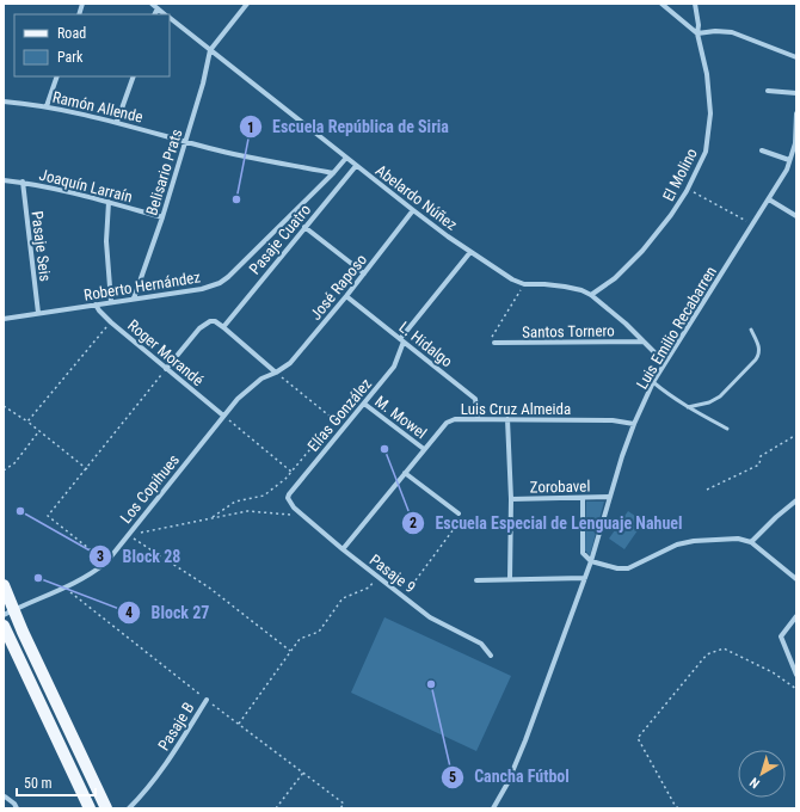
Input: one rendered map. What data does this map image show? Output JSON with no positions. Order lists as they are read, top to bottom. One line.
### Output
{"streets":{"street":["Ramón Allende","Belisario Prats","El Molino","Joaquín Larraín","Abelardo Núñez","Pasaje Cuatro","Pasaje Seis","Roberto Hernández","José Raposo","Luis Emilio Recabarren","Santos Tornero","L. Hidalgo","Roger Morandé","Luis Cruz Almeida","Elías González","M. Mowel","Zorobavel","Los Copihues","Pasaje 9","Pasaje B"]},"crossings":[["Ramón Allende","Belisario Prats"],["Ramón Allende","Roberto Hernández"],["Belisario Prats","Joaquín Larraín"],["Belisario Prats","Abelardo Núñez"],["Belisario Prats","Roberto Hernández"],["El Molino","Abelardo Núñez"],["Joaquín Larraín","Pasaje Seis"],["Abelardo Núñez","Pasaje Cuatro"],["Abelardo Núñez","Roberto Hernández"],["Abelardo Núñez","José Raposo"],["Abelardo Núñez","Luis Emilio Recabarren"],["Abelardo Núñez","Santos Tornero"],["Abelardo Núñez","Elías González"],["Pasaje Seis","Roberto Hernández"],["Roberto Hernández","Roger Morandé"],["José Raposo","L. Hidalgo"],["José Raposo","Los Copihues"],["Luis Emilio Recabarren","Luis Cruz Almeida"],["Luis Emilio Recabarren","Zorobavel"],["L. Hidalgo","Luis Cruz Almeida"],["L. Hidalgo","Elías González"],["Roger Morandé","Los Copihues"],["Luis Cruz Almeida","M. Mowel"],["Luis Cruz Almeida","Pasaje 9"],["Elías González","M. Mowel"],["Elías González","Pasaje 9"]],"places":["Escuela República de Siria","Escuela Especial de Lenguaje Nahuel","Block 28","Block 27","Cancha Fútbol"],"legend":["Road","Park"],"scale_bar":"50 m","north":"bottom left"}
